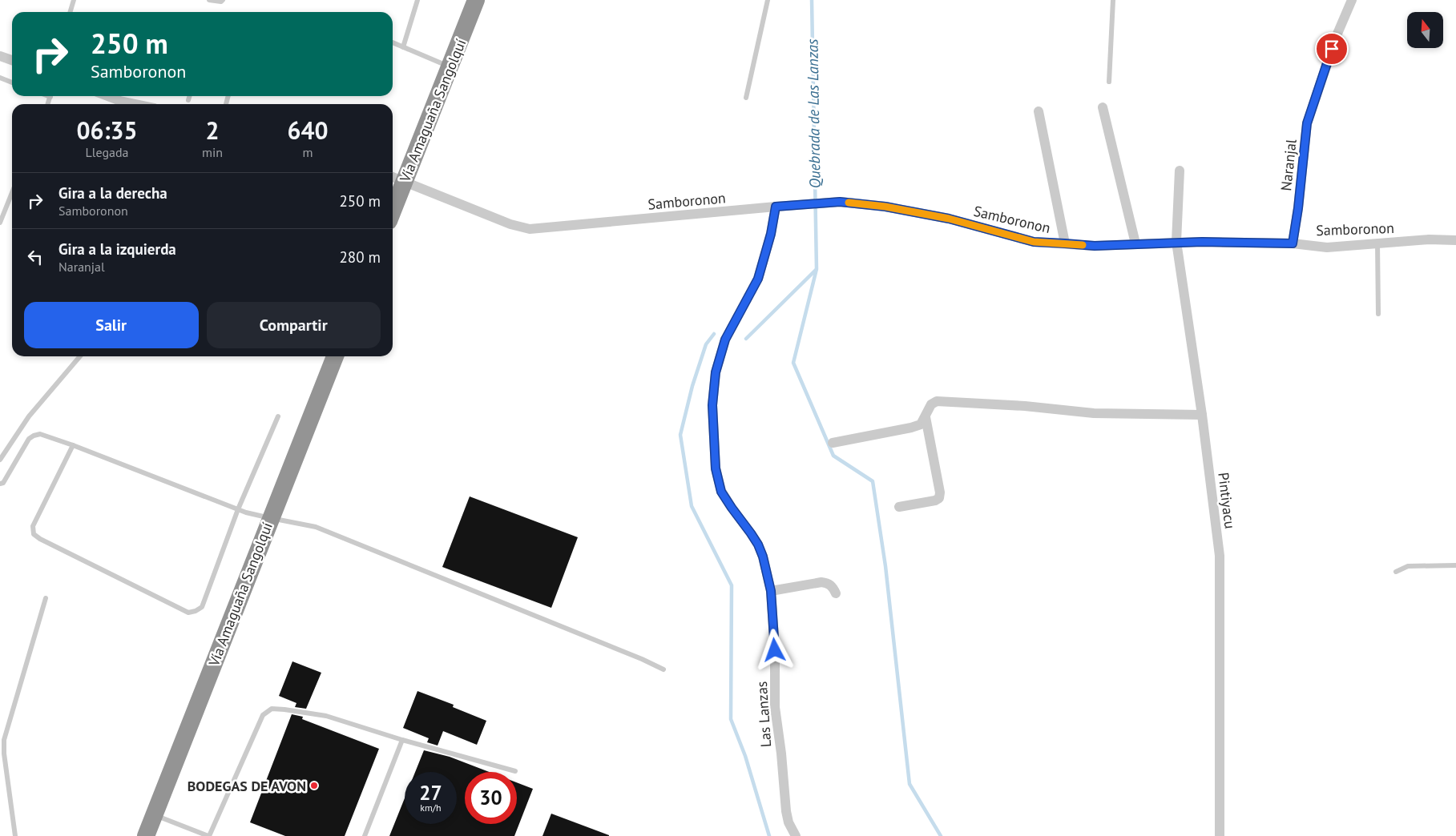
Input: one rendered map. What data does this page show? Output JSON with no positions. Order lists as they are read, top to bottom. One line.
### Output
{"streets":{"highway":["Vía Amaguaña Sangolquí"],"street":["Naranjal","Samboronon","Pintiyacu","Las Lanzas"]},"crossings":[["Vía Amaguaña Sangolquí","Samboronon"],["Naranjal","Samboronon"],["Samboronon","Pintiyacu"],["Samboronon","Las Lanzas"]],"water":["Quebrada de Las Lanzas"],"places":["BODEGAS DE AVON"],"north":"top","page":{"turn":["250 m","Samboronon"],"eta":["06:35","Llegada","2","min","640","m"],"list":[{"name":"Gira a la derecha","note":"Samboronon","value":"250 m"},{"name":"Gira a la izquierda","note":"Naranjal","value":"280 m"}],"buttons":["Salir","Compartir"],"speed":"27 km/h","limit":"30"}}
